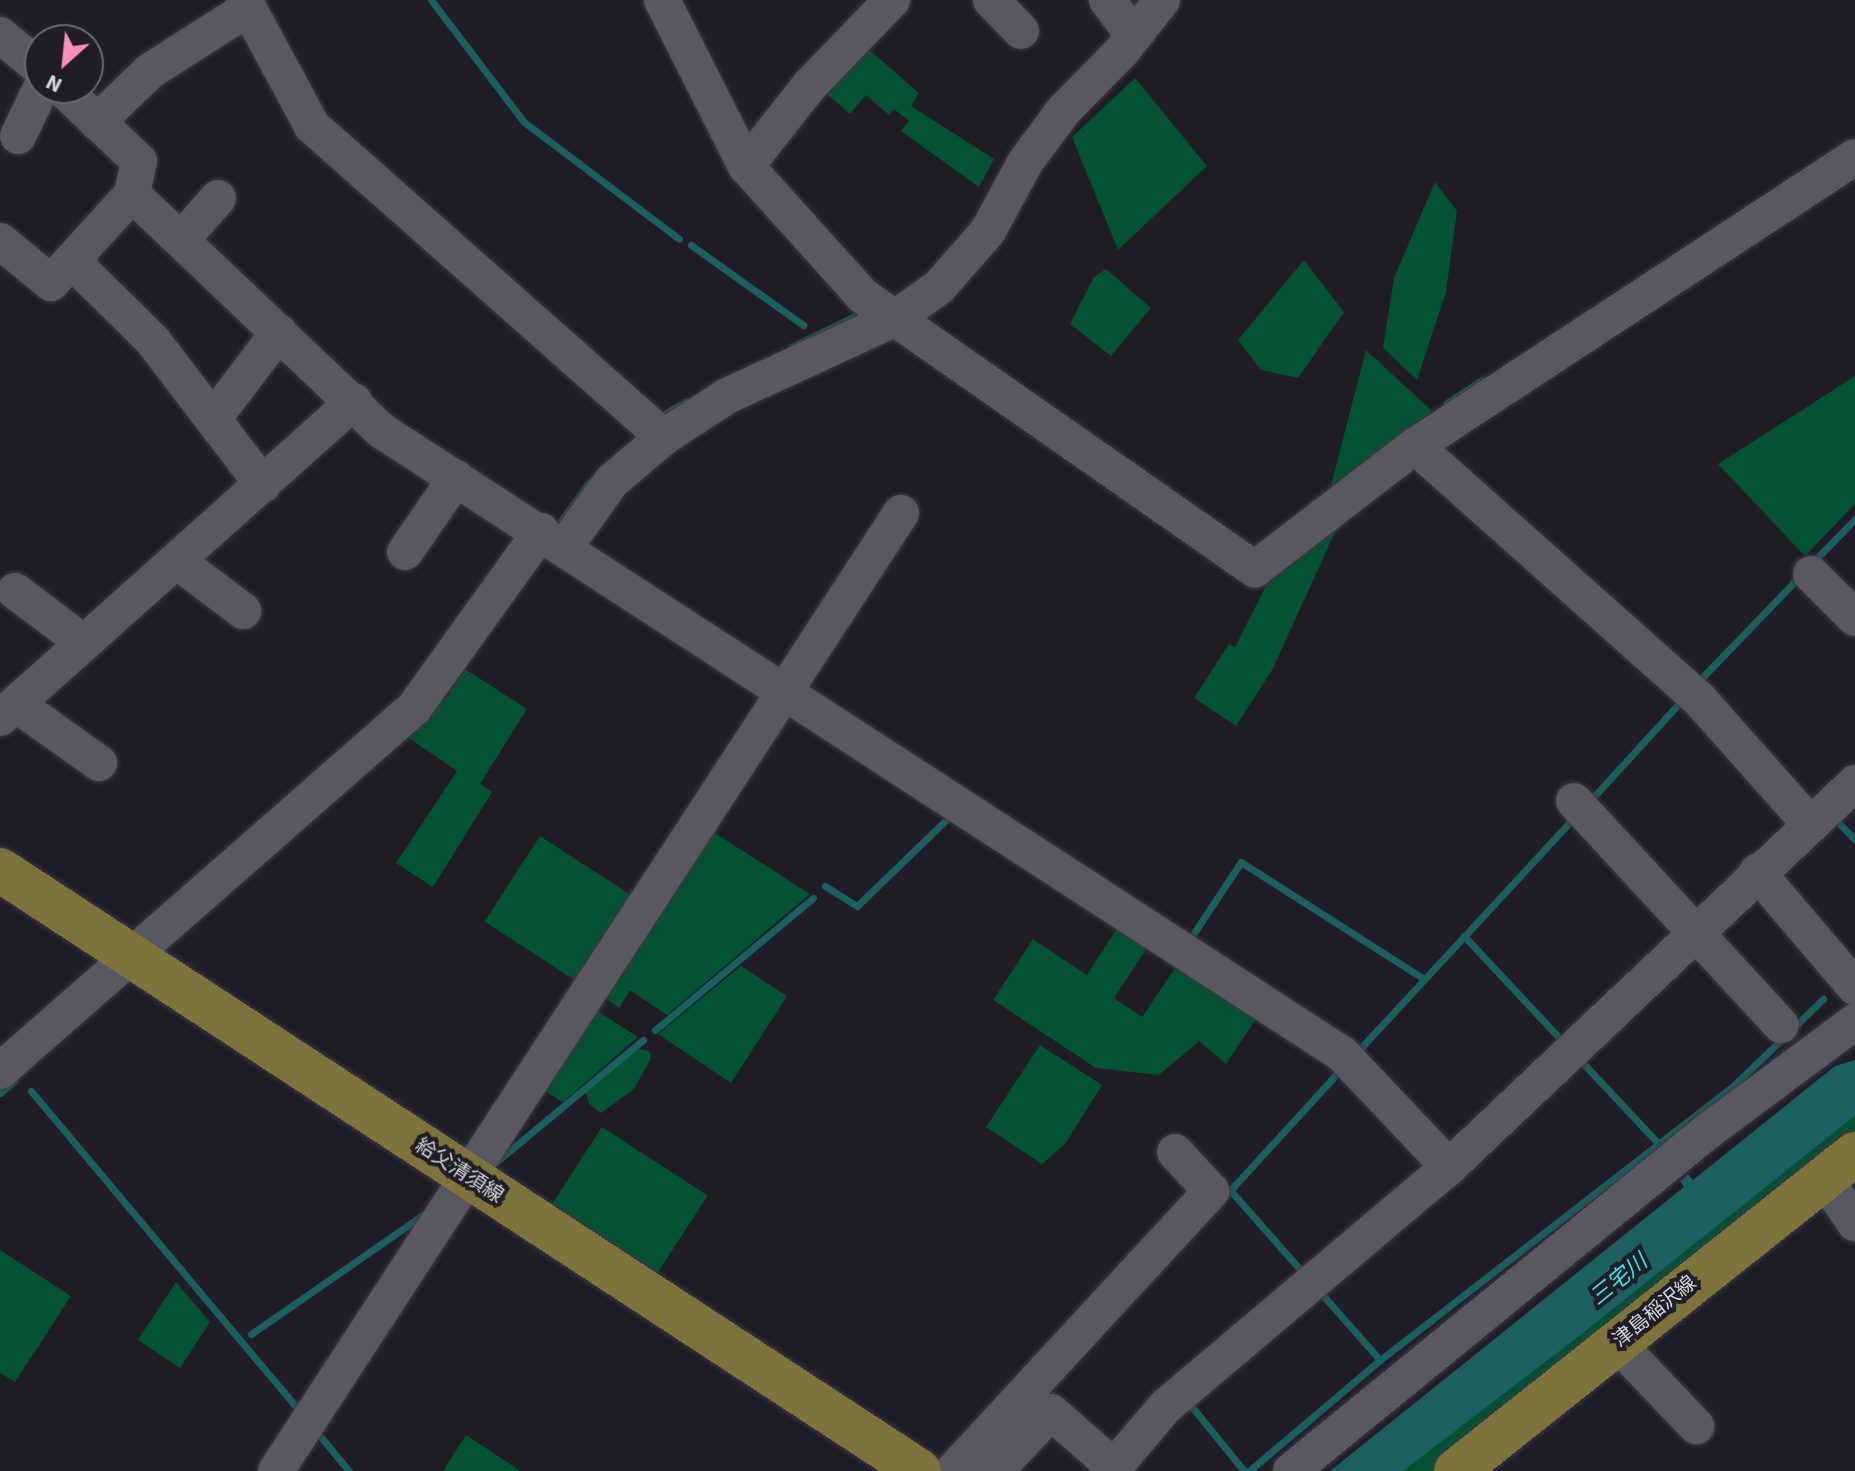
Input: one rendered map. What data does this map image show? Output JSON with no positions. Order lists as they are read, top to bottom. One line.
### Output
{"streets":{"main road":["給父清須線","津島稲沢線"]},"water":["三宅川"],"north":"bottom left"}
